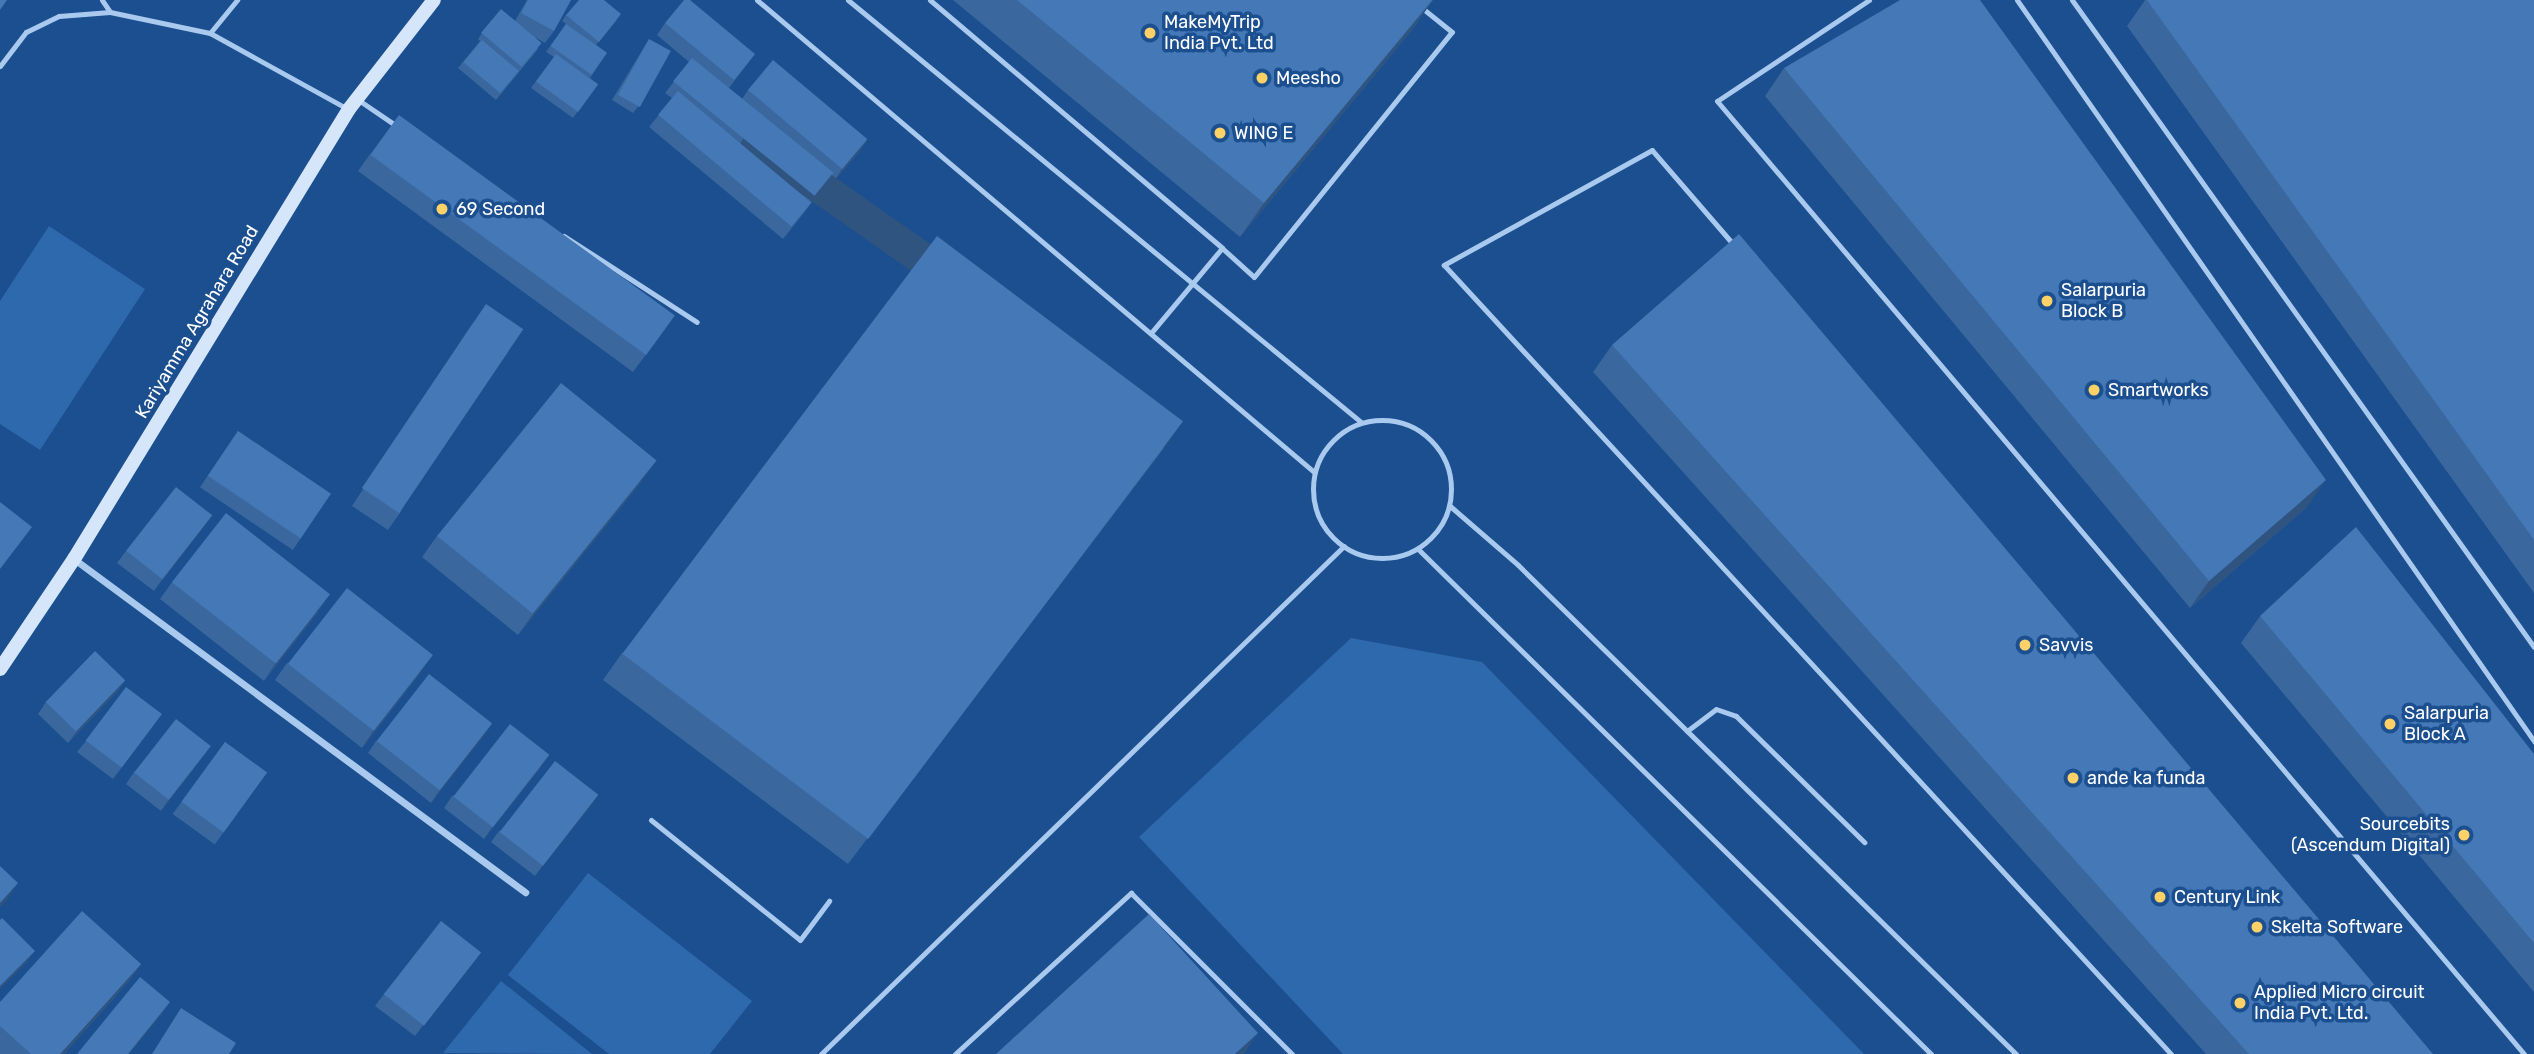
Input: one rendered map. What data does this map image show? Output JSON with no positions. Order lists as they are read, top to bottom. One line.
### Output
{"streets":{"street":["Kariyamma Agrahara Road"]},"places":["MakeMyTrip India Pvt. Ltd","Meesho","WING E","69 Second","Salarpuria Block B","Smartworks","Savvis","Salarpuria Block A","ande ka funda","Sourcebits (Ascendum Digital)","Century Link","Skelta Software","Applied Micro circuit India Pvt. Ltd."]}
